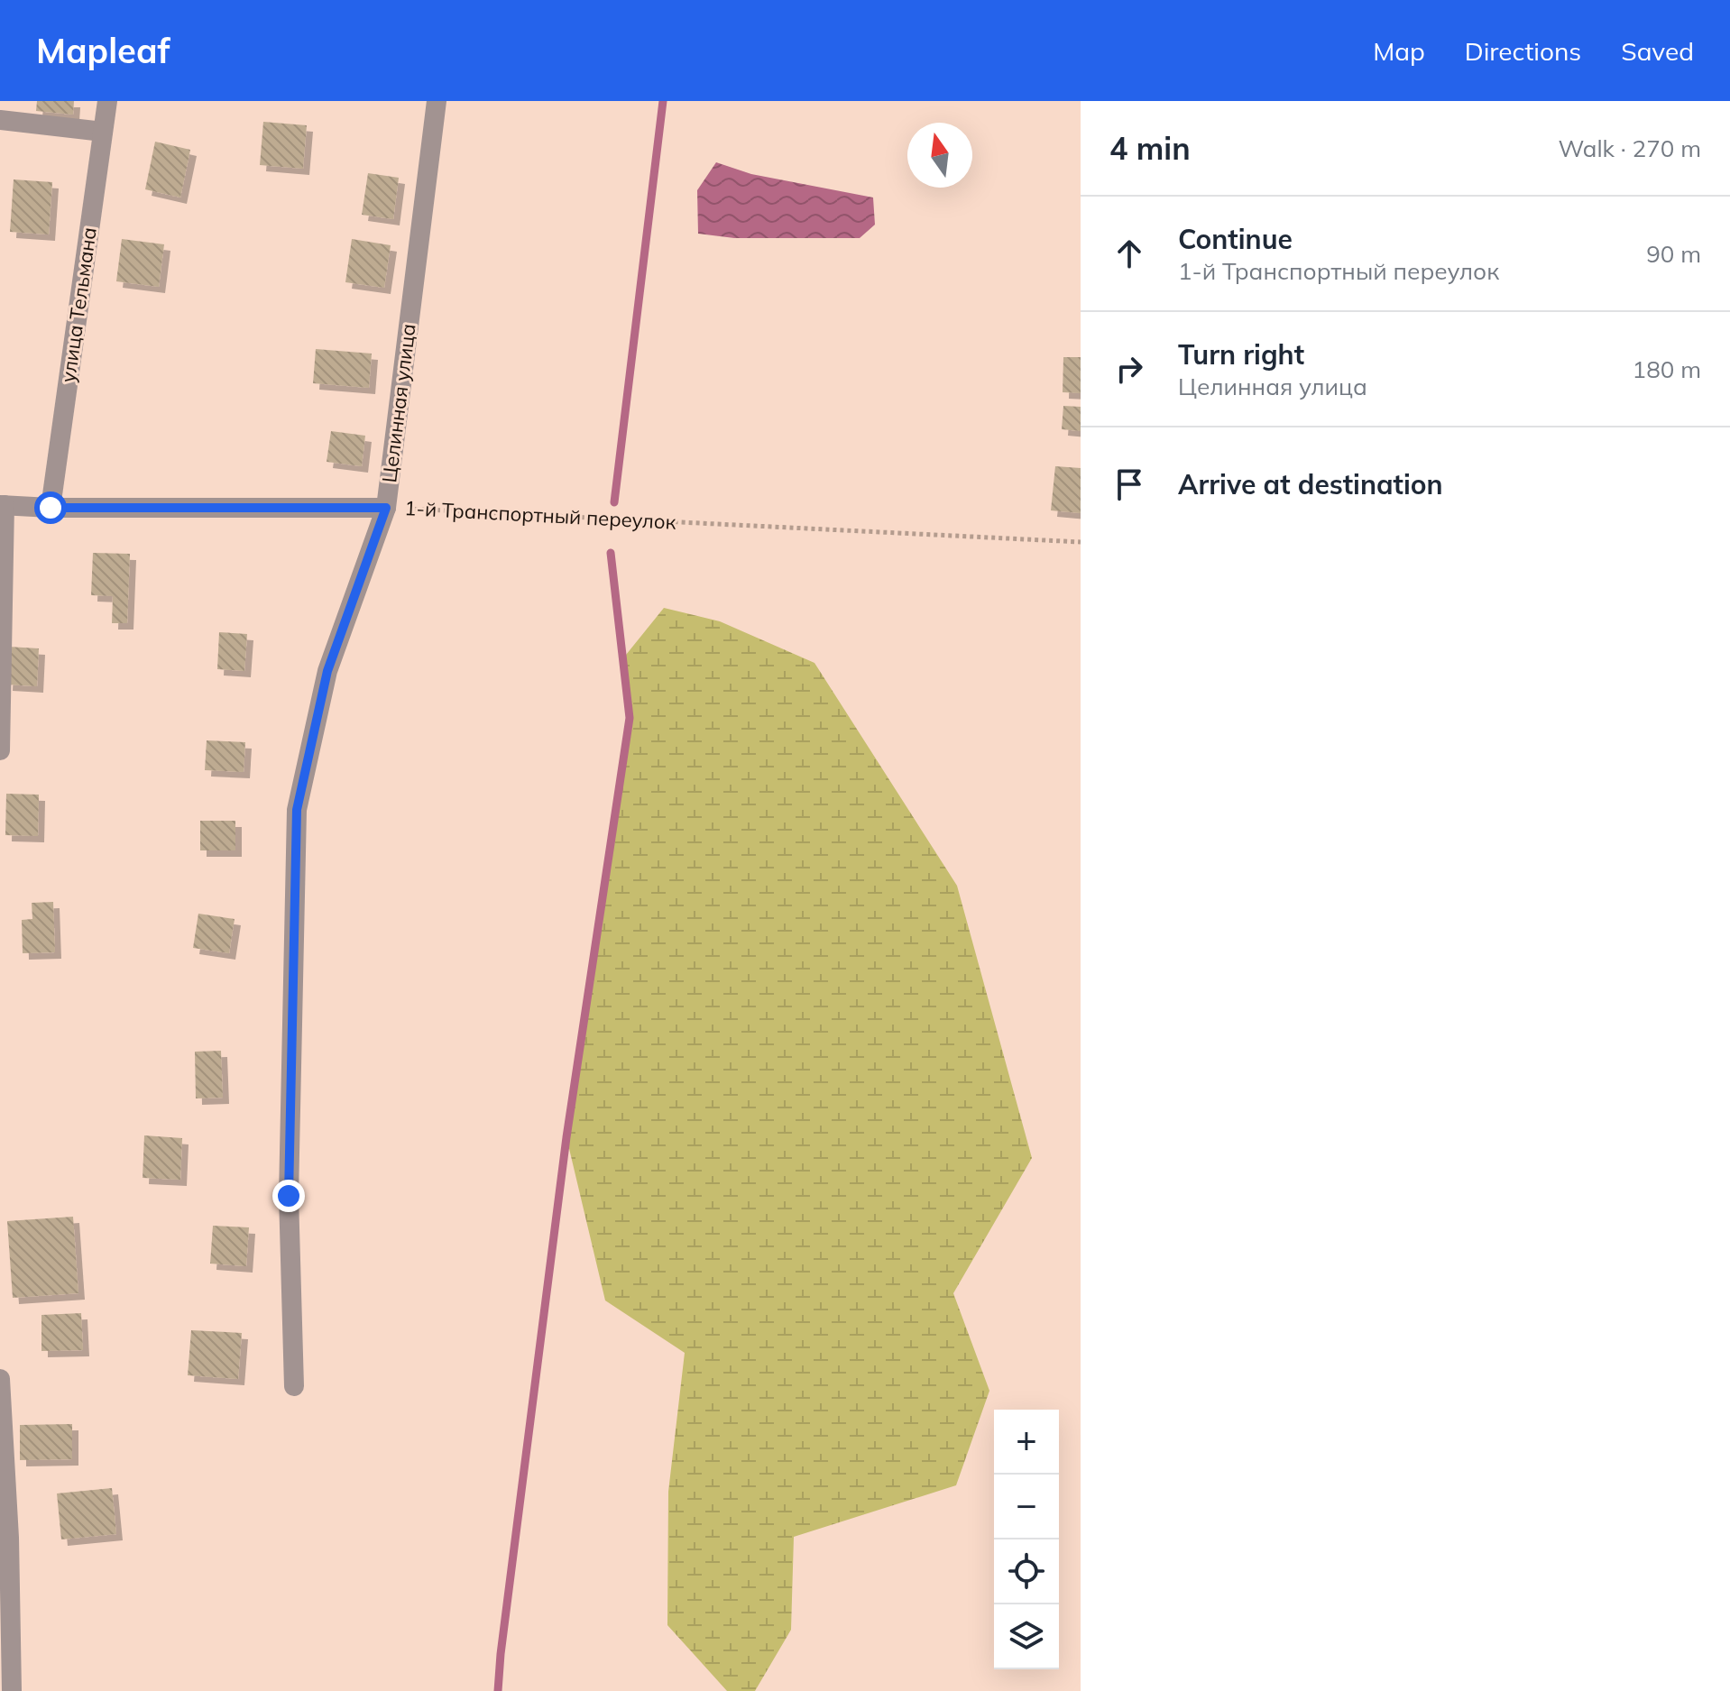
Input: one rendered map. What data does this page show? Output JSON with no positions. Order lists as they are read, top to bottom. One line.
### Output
{"streets":{"street":["улица Тельмана","Целинная улица","1-й Транспортный переулок"]},"crossings":[["улица Тельмана","1-й Транспортный переулок"],["Целинная улица","1-й Транспортный переулок"]],"north":"top","page":{"header":"Mapleaf","nav":["Map","Directions","Saved"],"heading":["4 min","Walk · 270 m"],"list":[["Continue","1-й Транспортный переулок","90 m"],["Turn right","Целинная улица","180 m"],"Arrive at destination"],"map_buttons":["+","−"]}}
